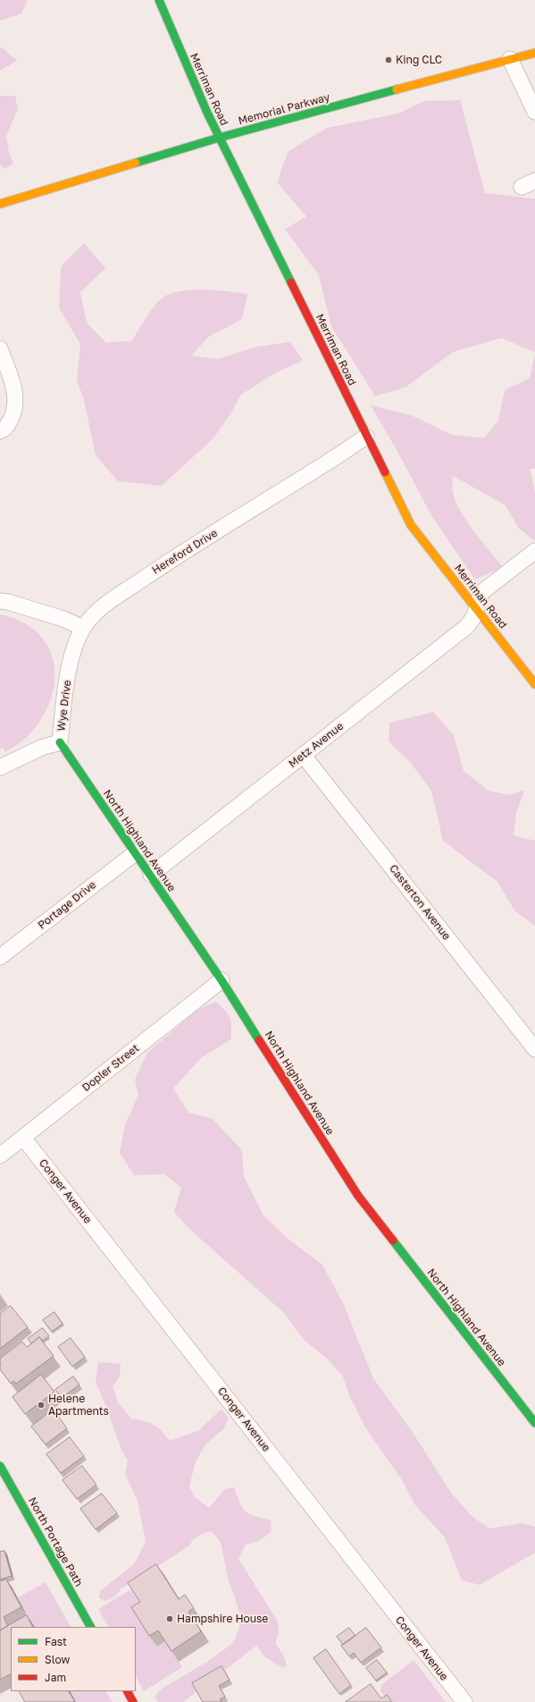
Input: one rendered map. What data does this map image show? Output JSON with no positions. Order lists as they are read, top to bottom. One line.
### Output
{"streets":{"main road":["Merriman Road","Memorial Parkway","North Highland Avenue","North Portage Path"],"street":["Hereford Drive","Wye Drive","Metz Avenue","Casterton Avenue","Portage Drive","Dopler Street","Conger Avenue"]},"crossings":[["Merriman Road","Memorial Parkway"],["Merriman Road","Hereford Drive"],["Merriman Road","Metz Avenue"],["Hereford Drive","Wye Drive"],["Wye Drive","North Highland Avenue"],["Metz Avenue","North Highland Avenue"],["Metz Avenue","Casterton Avenue"],["North Highland Avenue","Portage Drive"],["North Highland Avenue","Dopler Street"],["Dopler Street","Conger Avenue"]],"places":["King CLC","Helene Apartments","Hampshire House"],"legend":["Fast","Slow","Jam"]}
